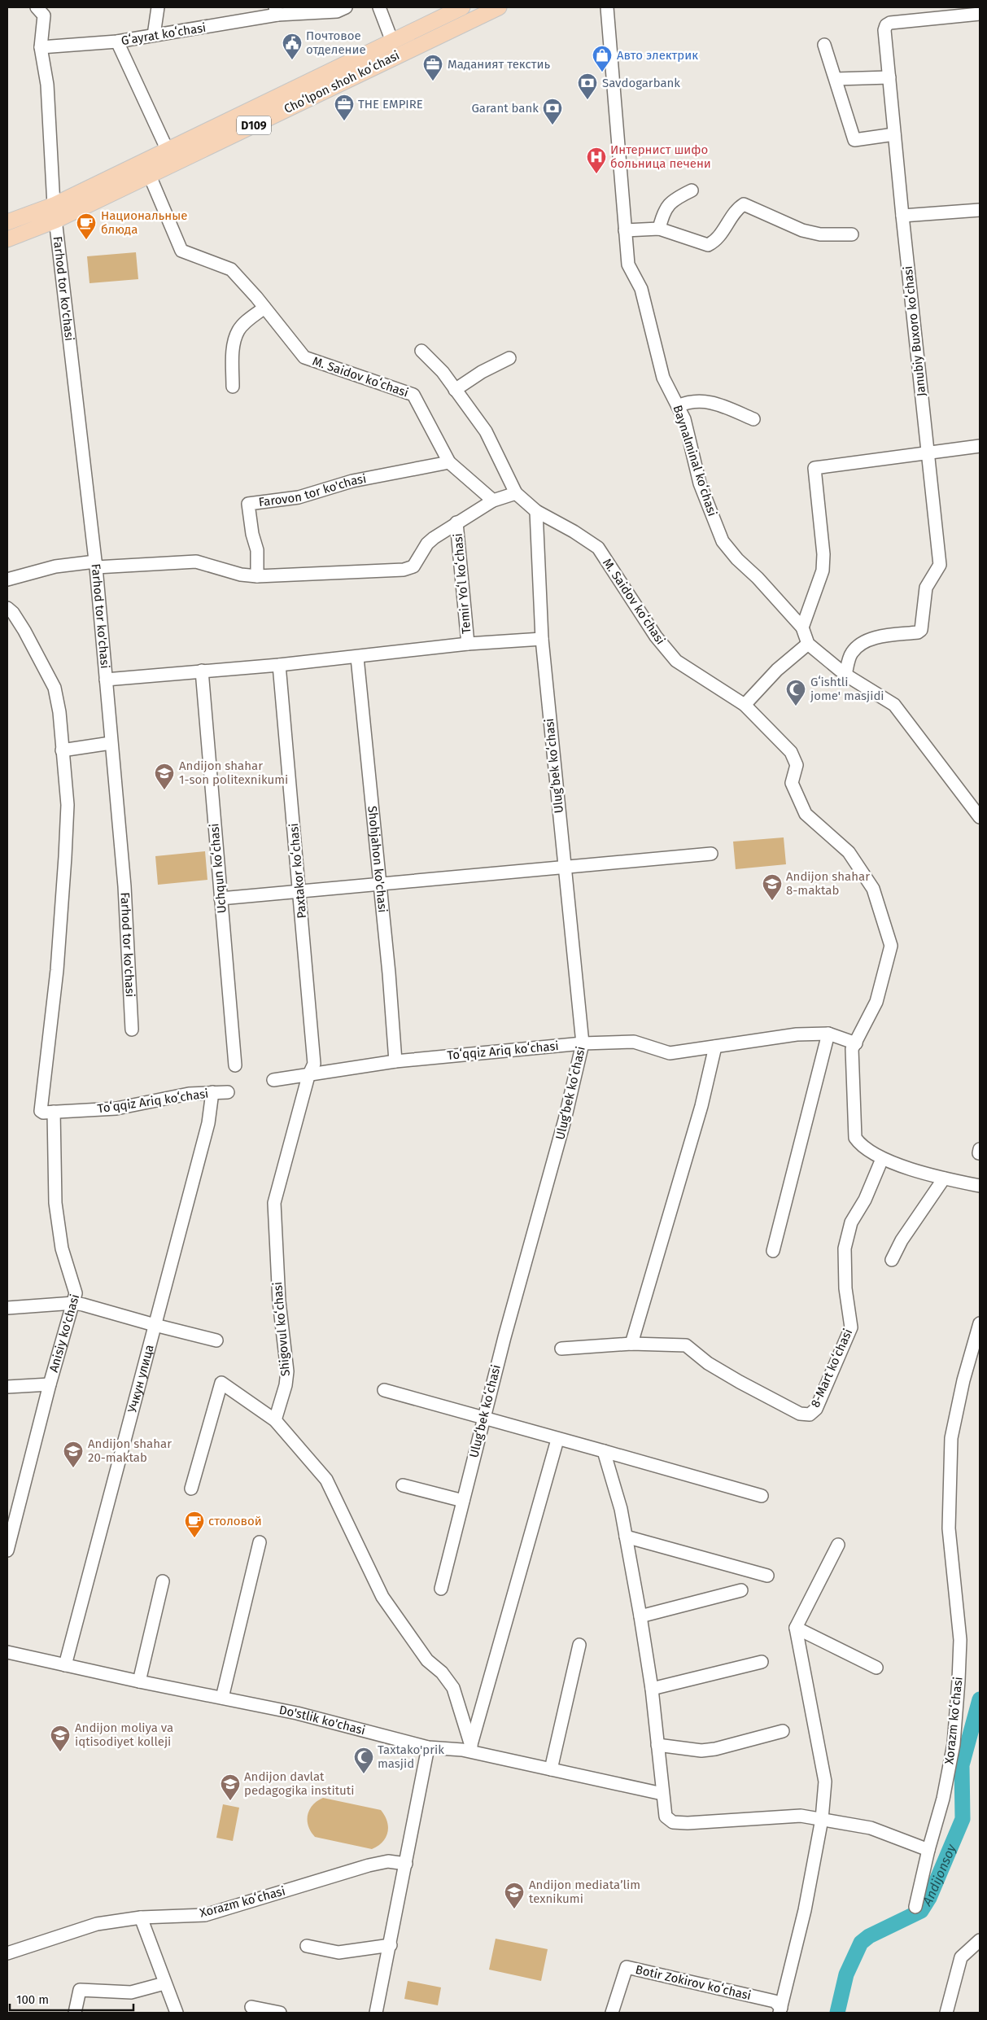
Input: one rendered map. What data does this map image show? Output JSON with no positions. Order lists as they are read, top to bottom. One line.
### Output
{"streets":{"main road":["Choʻlpon shoh koʻchasi","D109"],"street":["Gʻayrat koʻchasi","Farhod tor ko'chasi","Janubiy Buxoro koʻchasi","M. Saidov koʻchasi","Baynalminal koʻchasi","Farovon tor ko'chasi","Temir Yoʻl koʻchasi","Ulugʻbek koʻchasi","Shohjahon ko'chasi","Uchqun koʻchasi","Paxtakor koʻchasi","Toʻqqiz Ariq koʻchasi","Shigovul koʻchasi","Anisiy ko'chasi","8-Mart koʻchasi","Учкун улица","Do'stlik ko'chasi","Xorazm koʻchasi","Botir Zokirov koʻchasi"]},"crossings":[["Choʻlpon shoh koʻchasi","Farhod tor ko'chasi"],["Choʻlpon shoh koʻchasi","M. Saidov koʻchasi"],["M. Saidov koʻchasi","Farovon tor ko'chasi"],["M. Saidov koʻchasi","Ulugʻbek koʻchasi"],["M. Saidov koʻchasi","Toʻqqiz Ariq koʻchasi"],["M. Saidov koʻchasi","8-Mart koʻchasi"],["Ulugʻbek koʻchasi","Toʻqqiz Ariq koʻchasi"],["Shohjahon ko'chasi","Toʻqqiz Ariq koʻchasi"],["Paxtakor koʻchasi","Toʻqqiz Ariq koʻchasi"],["Paxtakor koʻchasi","Shigovul koʻchasi"],["Toʻqqiz Ariq koʻchasi","Shigovul koʻchasi"],["Toʻqqiz Ariq koʻchasi","Anisiy ko'chasi"],["Toʻqqiz Ariq koʻchasi","Учкун улица"],["Учкун улица","Do'stlik ko'chasi"]],"water":["Andijonsoy"],"places":{"public building":["Почтовое отделение"],"shop":["Авто электрик"],"office":["Маданият текстиь","THE EMPIRE"],"bank":["Savdogarbank","Garant bank"],"hospital":["Интернист шифо больница печени"],"cafe":["Национальные блюда","столовой"],"mosque":["Gʻishtli jome' masjidi","Taxtako'prik masjid"],"school or university":["Andijon shahar 1-son politexnikumi","Andijon shahar 8-maktab","Andijon shahar 20-maktab","Andijon moliya va iqtisodiyet kolleji","Andijon davlat pedagogika instituti","Andijon mediataʼlim texnikumi"]},"scale_bar":"100 m"}
